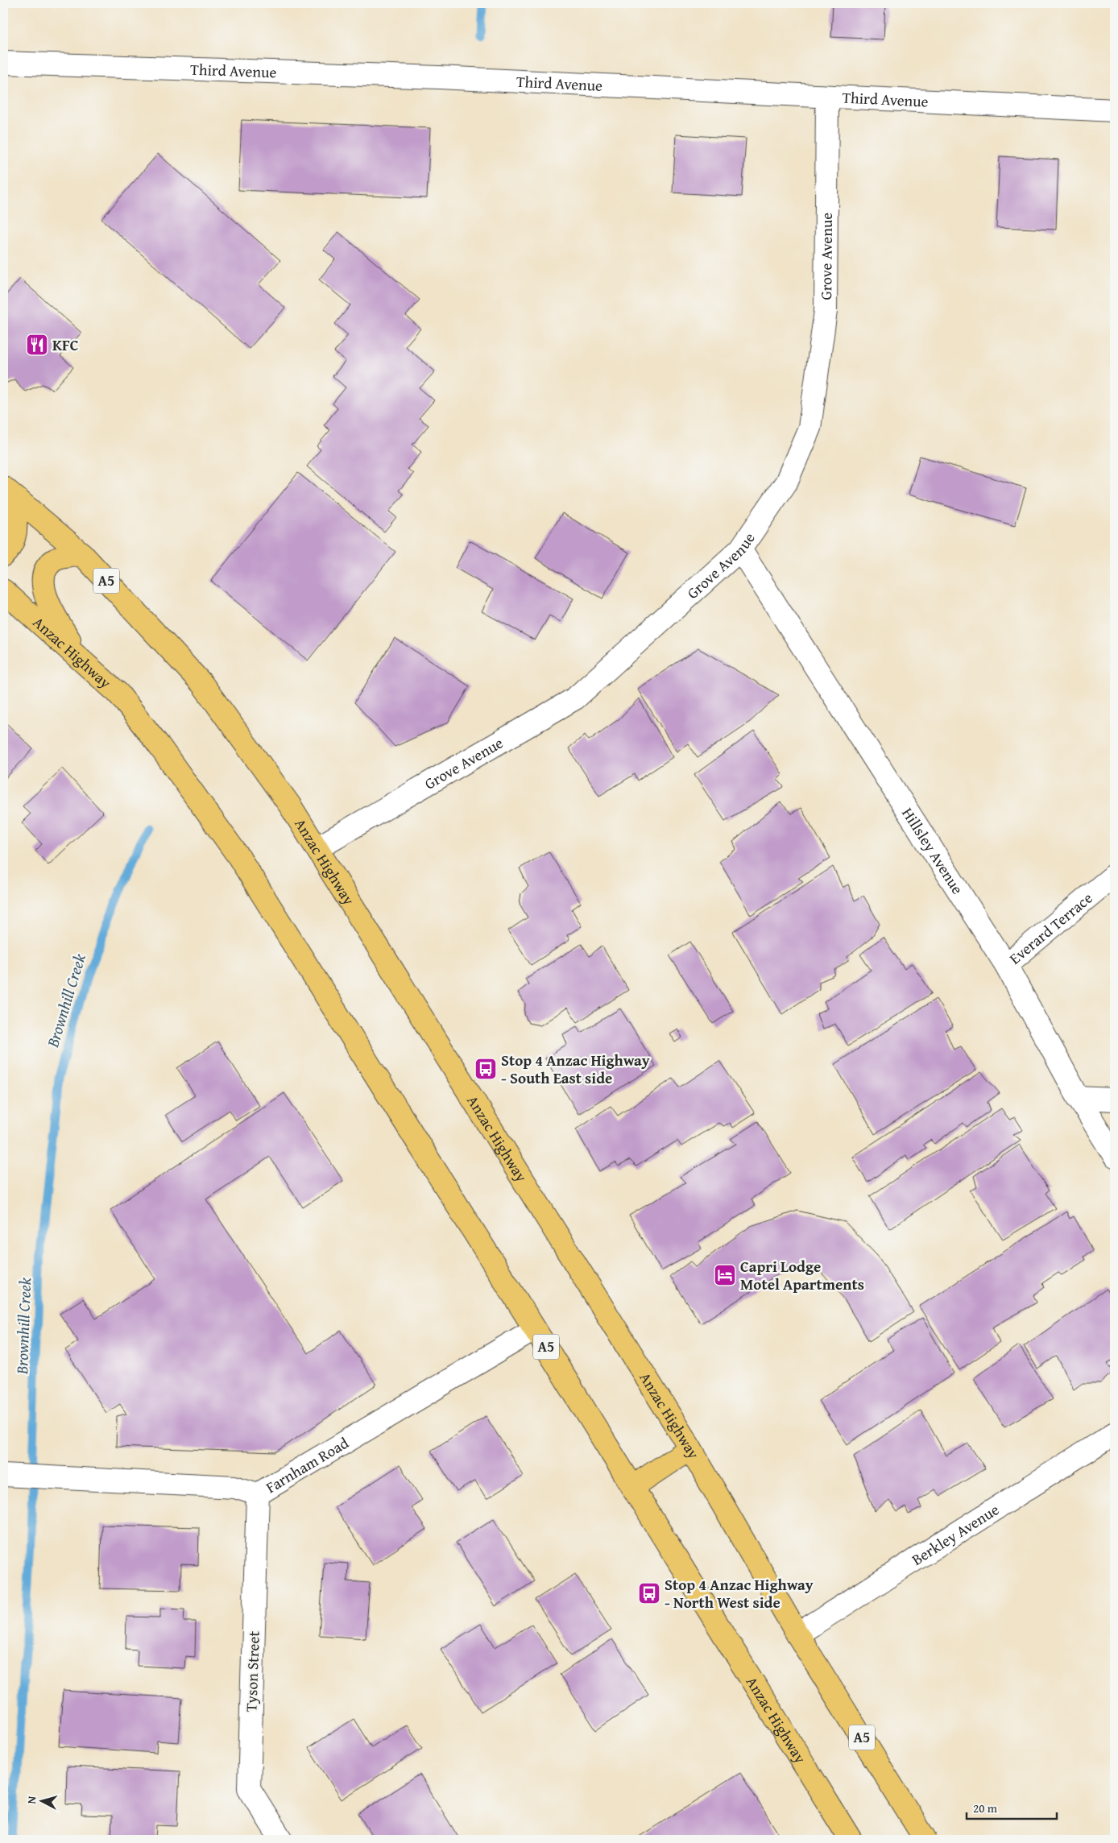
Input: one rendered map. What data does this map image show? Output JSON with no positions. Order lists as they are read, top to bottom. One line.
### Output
{"streets":{"highway":["A5","Anzac Highway"],"street":["Third Avenue","Grove Avenue","Hillsley Avenue","Everard Terrace","Farnham Road","Berkley Avenue","Tyson Street"]},"crossings":[["Third Avenue","Grove Avenue"],["Grove Avenue","Anzac Highway"],["Grove Avenue","Hillsley Avenue"],["Anzac Highway","Farnham Road"],["Anzac Highway","Berkley Avenue"],["Hillsley Avenue","Everard Terrace"],["Farnham Road","Tyson Street"]],"water":["Brownhill Creek"],"places":{"restaurant":["KFC"],"bus stop":["Stop 4 Anzac Highway - South East side","Stop 4 Anzac Highway - North West side"],"hotel":["Capri Lodge Motel Apartments"]},"scale_bar":"20 m","north":"left"}
